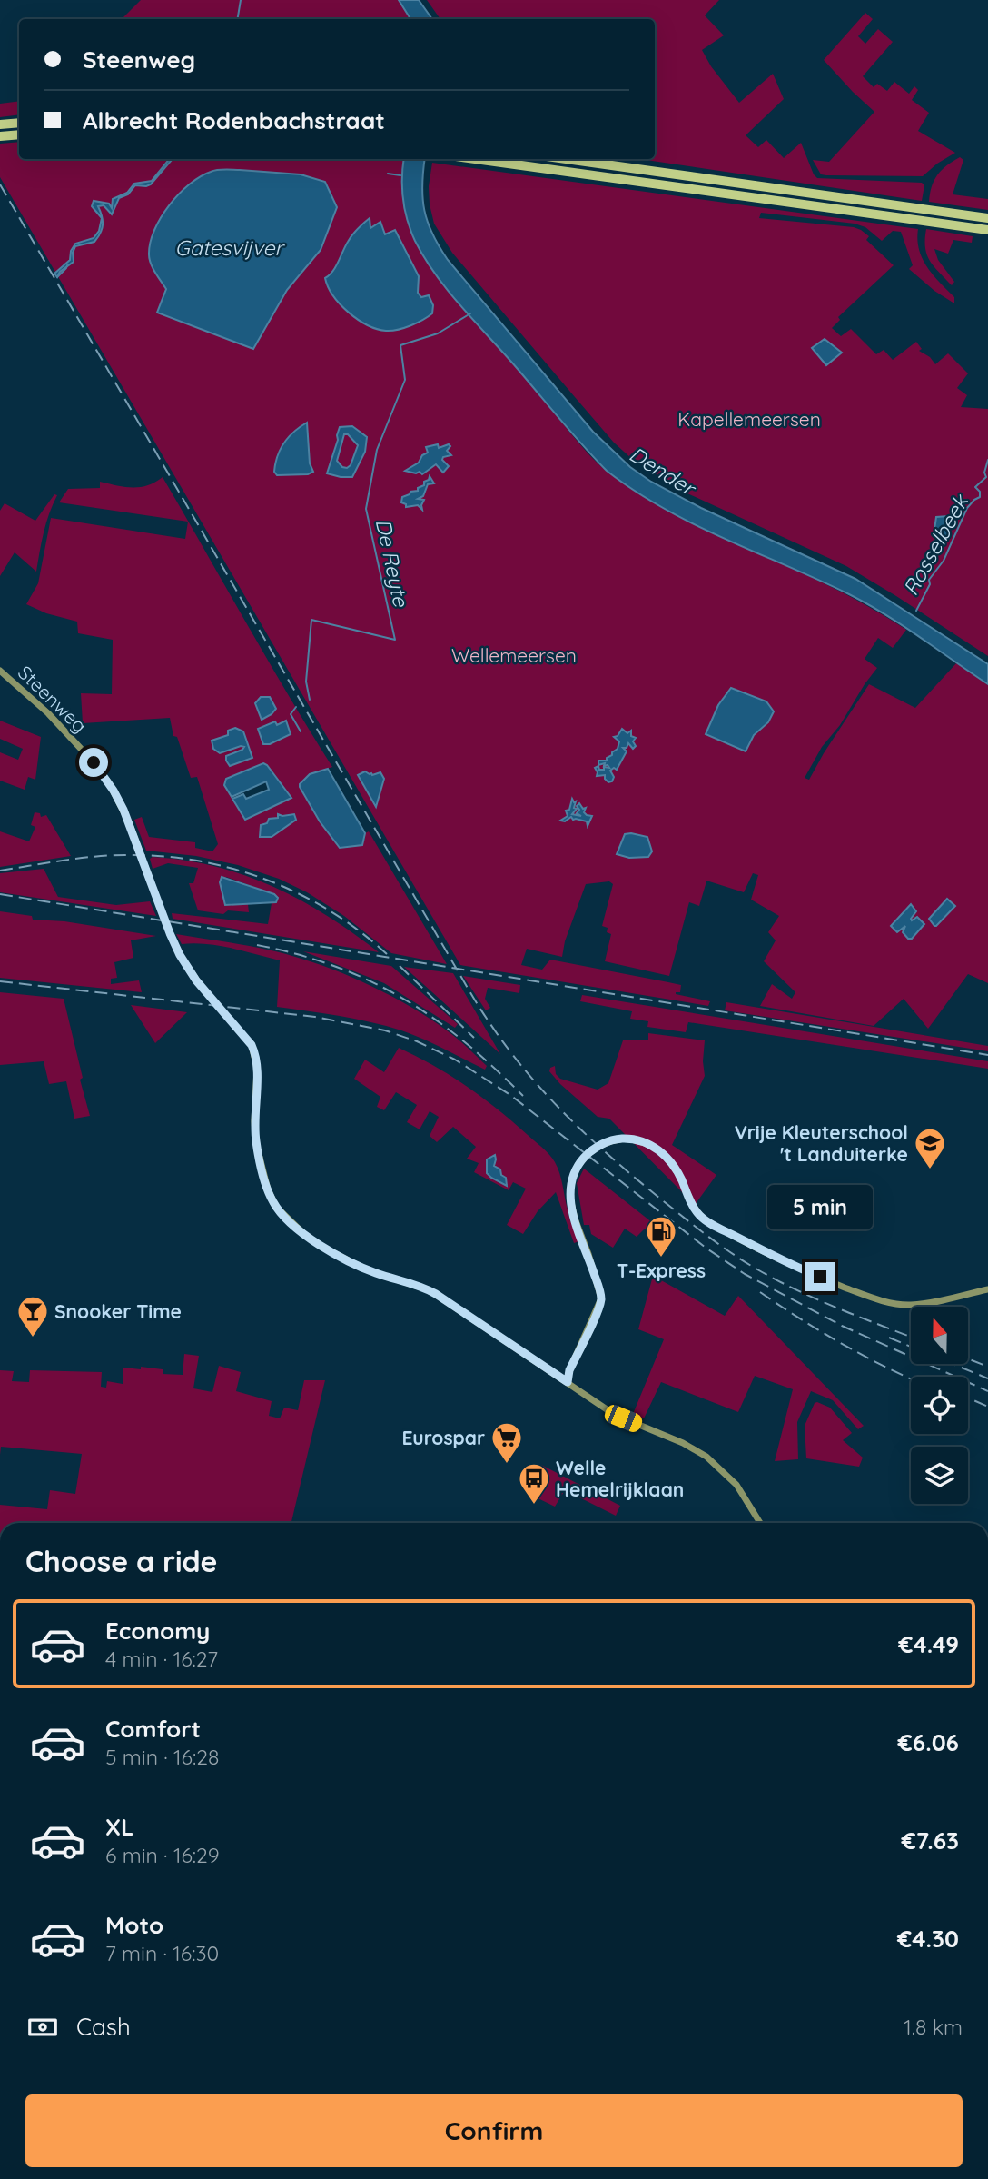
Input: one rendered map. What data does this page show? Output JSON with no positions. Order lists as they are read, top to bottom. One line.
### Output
{"streets":{"main road":["Steenweg"]},"water":["Gatesvijver","Dender","Rosselbeek","De Reyte"],"parks":["Kapellemeersen","Wellemeersen"],"places":{"school or university":["Vrije Kleuterschool 't Landuiterke"],"fuel station":["T-Express"],"bar":["Snooker Time"],"supermarket":["Eurospar"],"bus stop":["Welle Hemelrijklaan"]},"north":"top","page":{"banner":["Steenweg","Albrecht Rodenbachstraat"],"bubble":"5 min","heading":"Choose a ride","list":[{"name":"Economy","note":"4 min · 16:27","value":"€4.49"},{"name":"Comfort","note":"5 min · 16:28","value":"€6.06"},{"name":"XL","note":"6 min · 16:29","value":"€7.63"},{"name":"Moto","note":"7 min · 16:30","value":"€4.30"}],"pay":["Cash","1.8 km"],"buttons":"Confirm"}}
